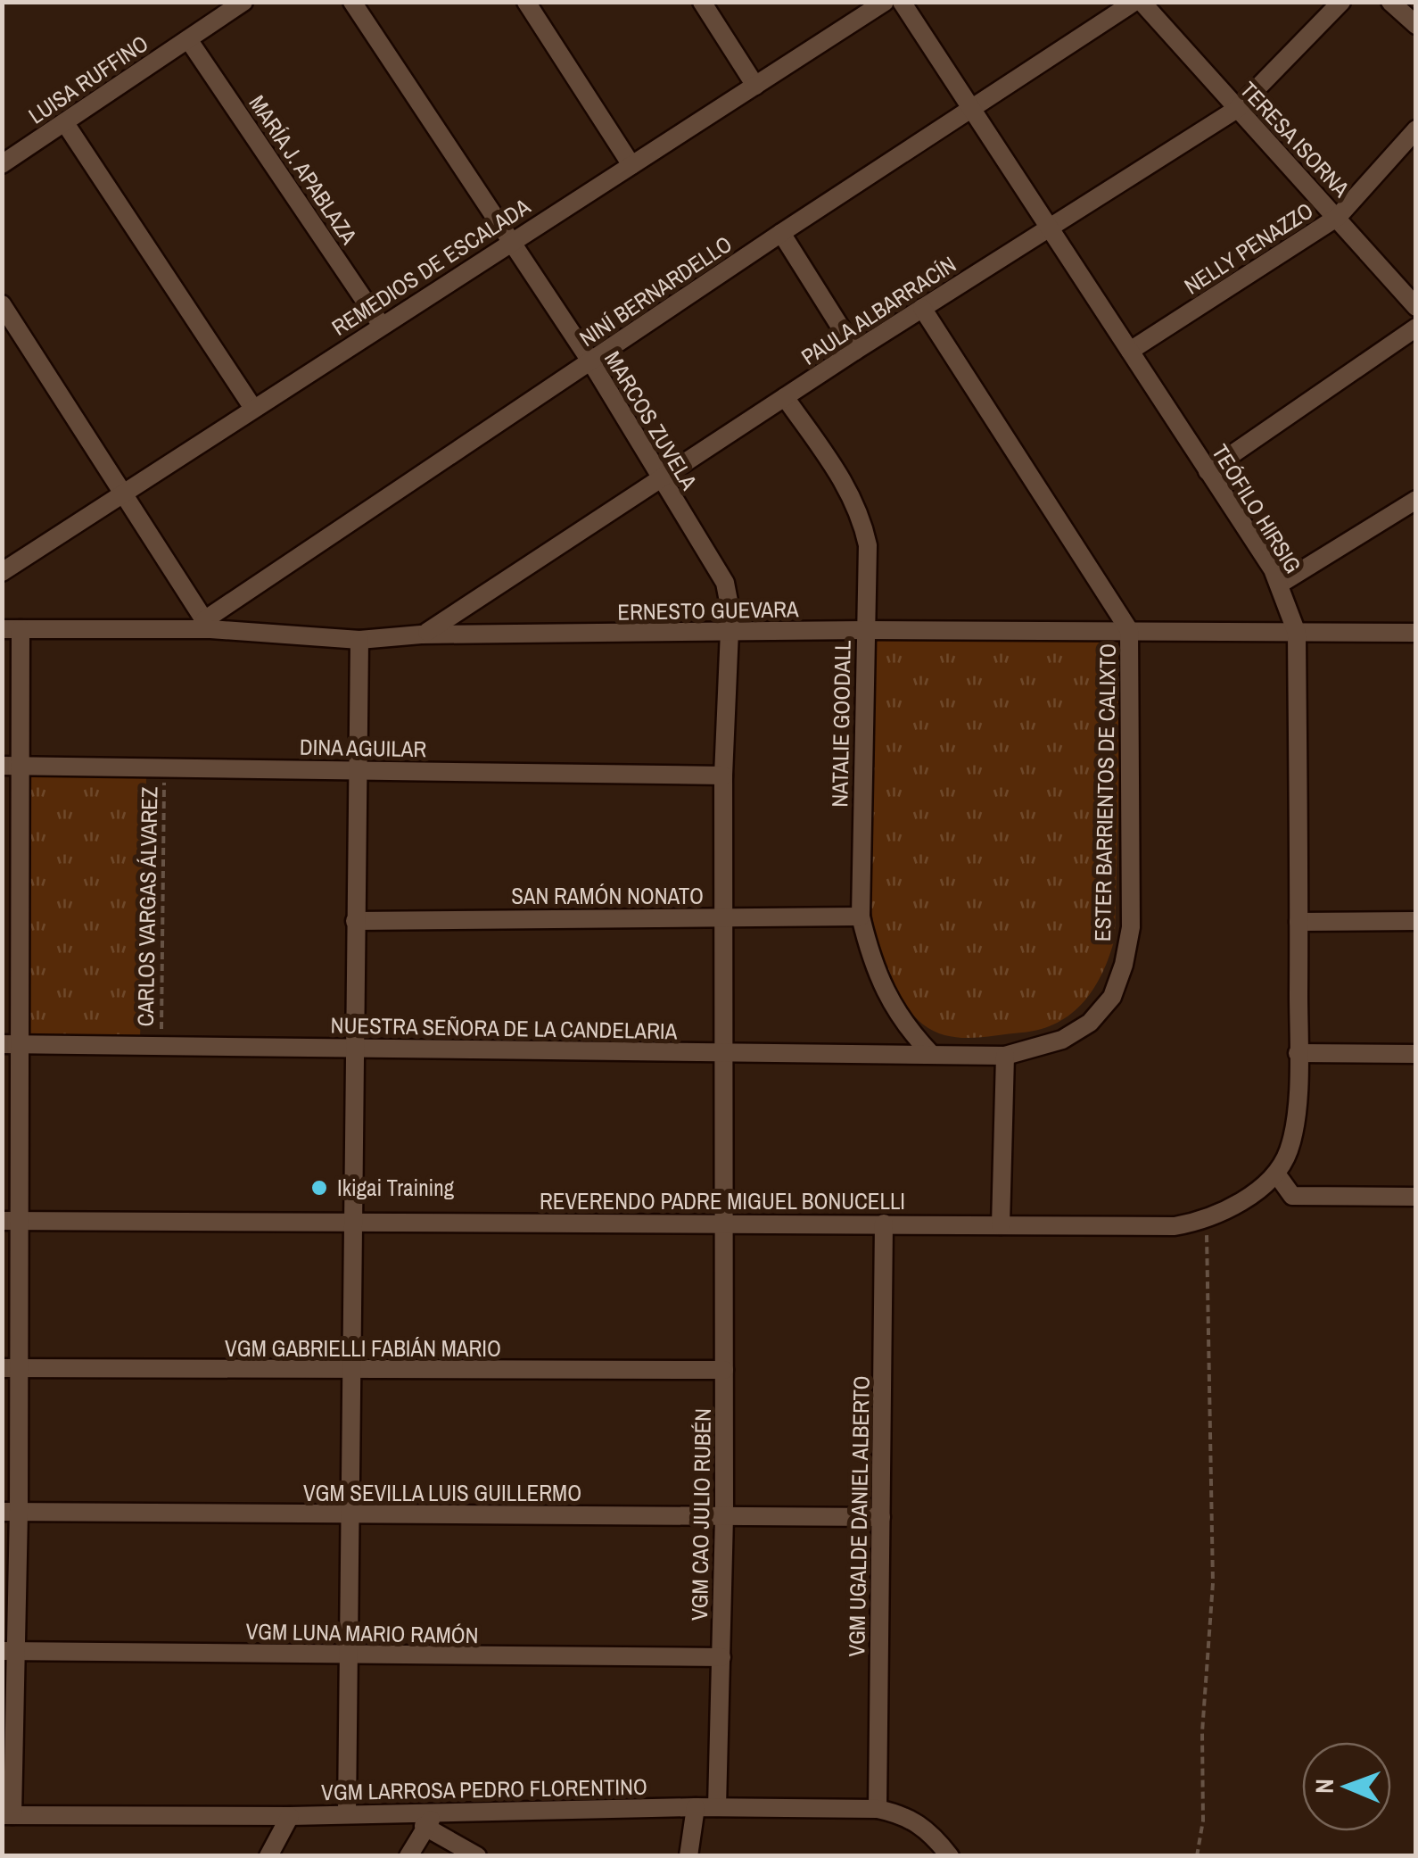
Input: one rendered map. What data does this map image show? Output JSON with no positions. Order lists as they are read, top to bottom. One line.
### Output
{"streets":{"street":["LUISA RUFFINO","TERESA ISORNA","MARÍA J. APABLAZA","NELLY PENAZZO","REMEDIOS DE ESCALADA","NINÍ BERNARDELLO","PAULA ALBARRACÍN","MARCOS ZUVELA","TEÓFILO HIRSIG","ERNESTO GUEVARA","NATALIE GOODALL","DINA AGUILAR","ESTER BARRIENTOS DE CALIXTO","SAN RAMÓN NONATO","NUESTRA SEÑORA DE LA CANDELARIA","REVERENDO PADRE MIGUEL BONUCELLI","VGM GABRIELLI FABIÁN MARIO","VGM SEVILLA LUIS GUILLERMO","VGM CAO JULIO RUBÉN","VGM UGALDE DANIEL ALBERTO","VGM LUNA MARIO RAMÓN","VGM LARROSA PEDRO FLORENTINO"],"path":["CARLOS VARGAS ÁLVAREZ"]},"crossings":[["LUISA RUFFINO","MARÍA J. APABLAZA"],["TERESA ISORNA","NELLY PENAZZO"],["TERESA ISORNA","PAULA ALBARRACÍN"],["MARÍA J. APABLAZA","REMEDIOS DE ESCALADA"],["NELLY PENAZZO","TEÓFILO HIRSIG"],["REMEDIOS DE ESCALADA","MARCOS ZUVELA"],["NINÍ BERNARDELLO","MARCOS ZUVELA"],["NINÍ BERNARDELLO","TEÓFILO HIRSIG"],["NINÍ BERNARDELLO","ERNESTO GUEVARA"],["PAULA ALBARRACÍN","MARCOS ZUVELA"],["PAULA ALBARRACÍN","TEÓFILO HIRSIG"],["PAULA ALBARRACÍN","ERNESTO GUEVARA"],["PAULA ALBARRACÍN","NATALIE GOODALL"],["PAULA ALBARRACÍN","ESTER BARRIENTOS DE CALIXTO"],["MARCOS ZUVELA","ERNESTO GUEVARA"],["MARCOS ZUVELA","DINA AGUILAR"],["MARCOS ZUVELA","SAN RAMÓN NONATO"],["MARCOS ZUVELA","NUESTRA SEÑORA DE LA CANDELARIA"],["MARCOS ZUVELA","VGM CAO JULIO RUBÉN"],["TEÓFILO HIRSIG","ERNESTO GUEVARA"],["TEÓFILO HIRSIG","REVERENDO PADRE MIGUEL BONUCELLI"],["ERNESTO GUEVARA","NATALIE GOODALL"],["ERNESTO GUEVARA","ESTER BARRIENTOS DE CALIXTO"],["NATALIE GOODALL","SAN RAMÓN NONATO"],["NATALIE GOODALL","NUESTRA SEÑORA DE LA CANDELARIA"],["DINA AGUILAR","CARLOS VARGAS ÁLVAREZ"],["ESTER BARRIENTOS DE CALIXTO","NUESTRA SEÑORA DE LA CANDELARIA"],["CARLOS VARGAS ÁLVAREZ","NUESTRA SEÑORA DE LA CANDELARIA"],["NUESTRA SEÑORA DE LA CANDELARIA","VGM CAO JULIO RUBÉN"],["REVERENDO PADRE MIGUEL BONUCELLI","VGM CAO JULIO RUBÉN"],["REVERENDO PADRE MIGUEL BONUCELLI","VGM UGALDE DANIEL ALBERTO"],["VGM GABRIELLI FABIÁN MARIO","VGM CAO JULIO RUBÉN"],["VGM SEVILLA LUIS GUILLERMO","VGM CAO JULIO RUBÉN"],["VGM SEVILLA LUIS GUILLERMO","VGM UGALDE DANIEL ALBERTO"],["VGM CAO JULIO RUBÉN","VGM LUNA MARIO RAMÓN"],["VGM CAO JULIO RUBÉN","VGM LARROSA PEDRO FLORENTINO"],["VGM UGALDE DANIEL ALBERTO","VGM LARROSA PEDRO FLORENTINO"]],"places":["Ikigai Training"],"north":"left"}
